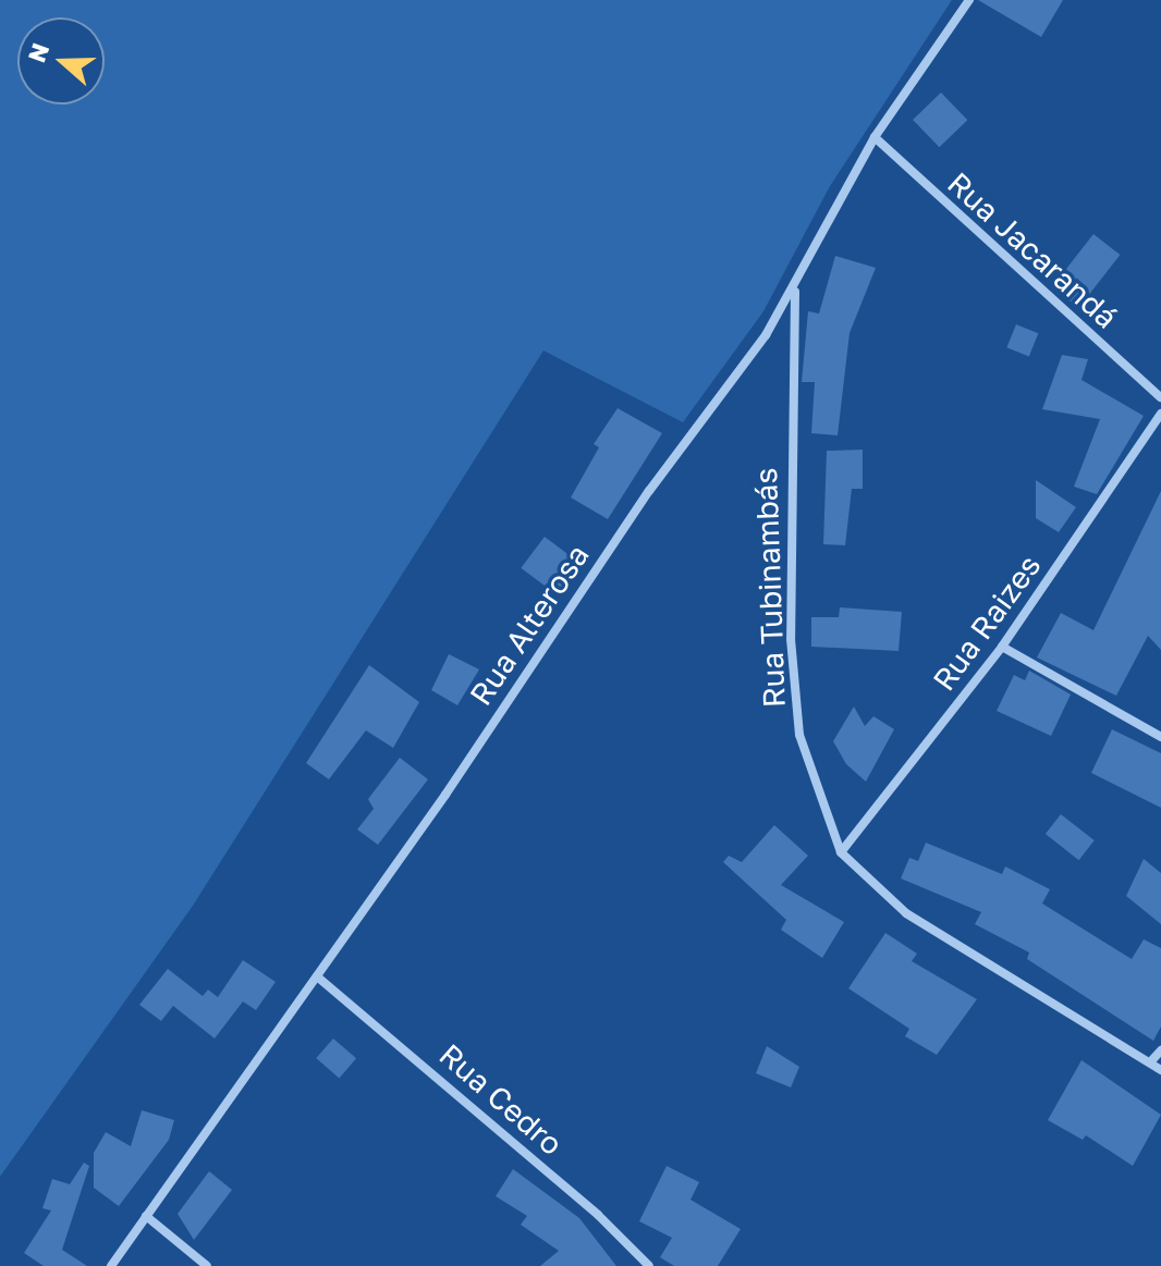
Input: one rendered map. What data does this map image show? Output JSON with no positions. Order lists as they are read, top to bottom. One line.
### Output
{"streets":{"street":["Rua Jacarandá","Rua Tubinambás","Rua Raizes","Rua Alterosa","Rua Cedro"]},"crossings":[["Rua Jacarandá","Rua Alterosa"],["Rua Tubinambás","Rua Raizes"],["Rua Tubinambás","Rua Alterosa"],["Rua Alterosa","Rua Cedro"]],"north":"left"}
